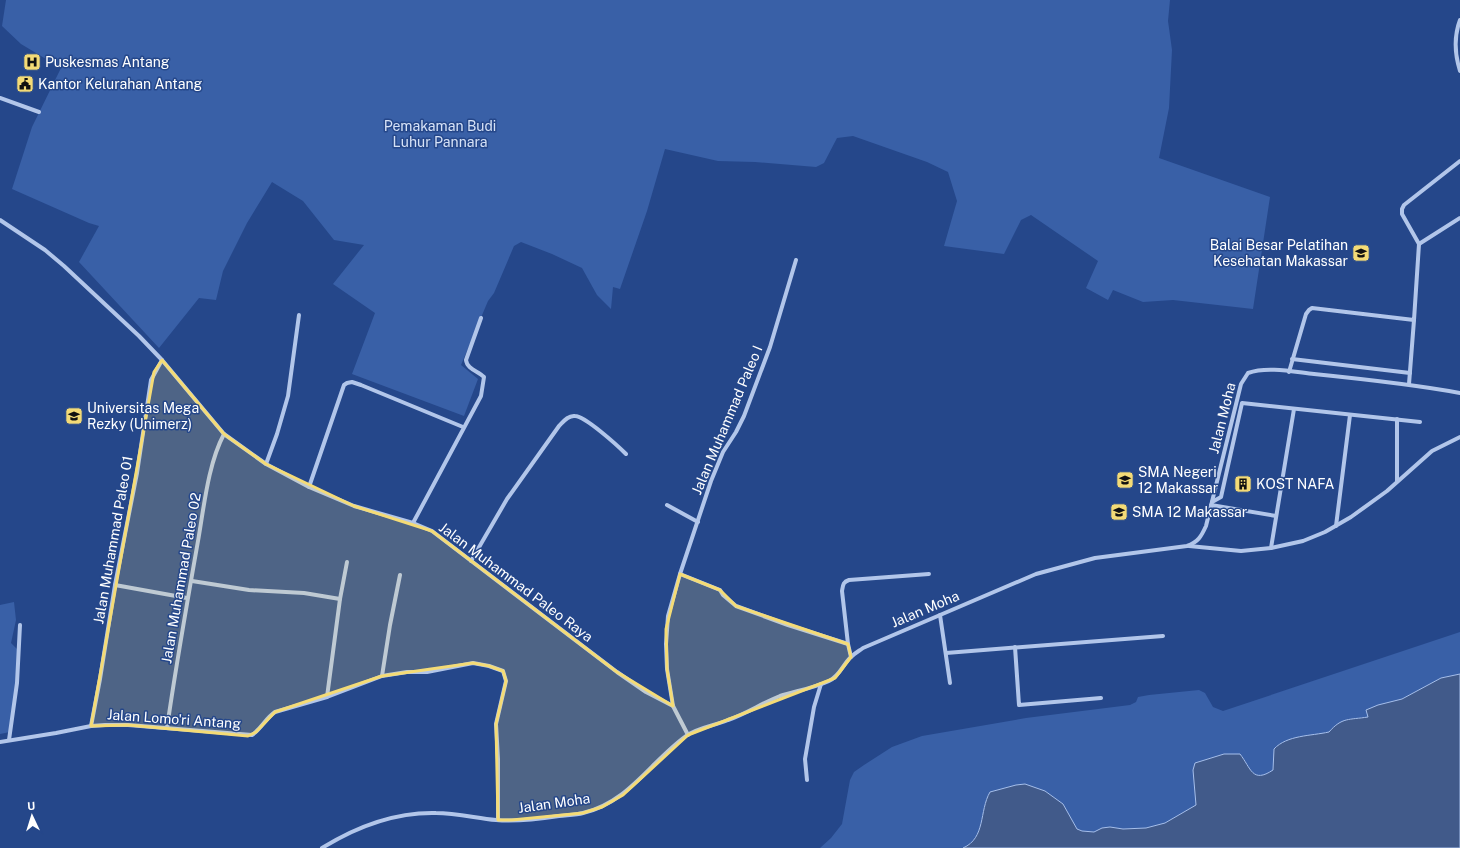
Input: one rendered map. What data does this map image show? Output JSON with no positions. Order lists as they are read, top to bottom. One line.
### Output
{"streets":{"street":["Jalan Moha","Jalan Muhammad Paleo I","Jalan Muhammad Paleo 01","Jalan Muhammad Paleo 02","Jalan Muhammad Paleo Raya","Jalan Lomo'ri Antang"]},"crossings":[["Jalan Muhammad Paleo I","Jalan Muhammad Paleo Raya"],["Jalan Muhammad Paleo 01","Jalan Muhammad Paleo Raya"],["Jalan Muhammad Paleo 01","Jalan Lomo'ri Antang"],["Jalan Muhammad Paleo 02","Jalan Muhammad Paleo Raya"],["Jalan Muhammad Paleo 02","Jalan Lomo'ri Antang"]],"parks":["Pemakaman Budi Luhur Pannara"],"places":{"hospital":["Puskesmas Antang"],"public building":["Kantor Kelurahan Antang"],"school or university":["Balai Besar Pelatihan Kesehatan Makassar","Universitas Mega Rezky (Unimerz)","SMA Negeri 12 Makassar","SMA 12 Makassar"],"building":["KOST NAFA"]},"north":"top"}
